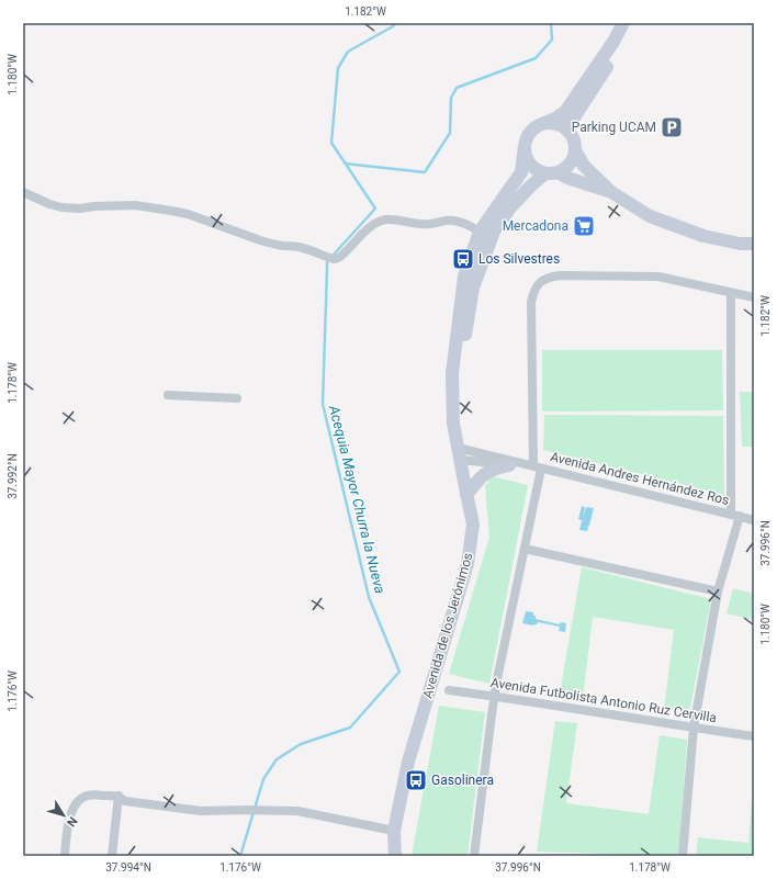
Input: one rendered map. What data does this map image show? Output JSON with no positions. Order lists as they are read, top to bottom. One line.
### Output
{"streets":{"main road":["Avenida de los Jerónimos"],"street":["Avenida Andres Hernández Ros","Avenida Futbolista Antonio Ruz Cervilla"]},"crossings":[["Avenida Andres Hernández Ros","Avenida de los Jerónimos"]],"water":["Acequia Mayor Churra la Nueva"],"places":{"parking":["Parking UCAM"],"supermarket":["Mercadona"],"bus stop":["Los Silvestres","Gasolinera"]},"north":"bottom right","coordinates":["1.182°W","1.180°W","1.178°W","37.992°N","37.996°N","1.176°W","37.994°N"]}
